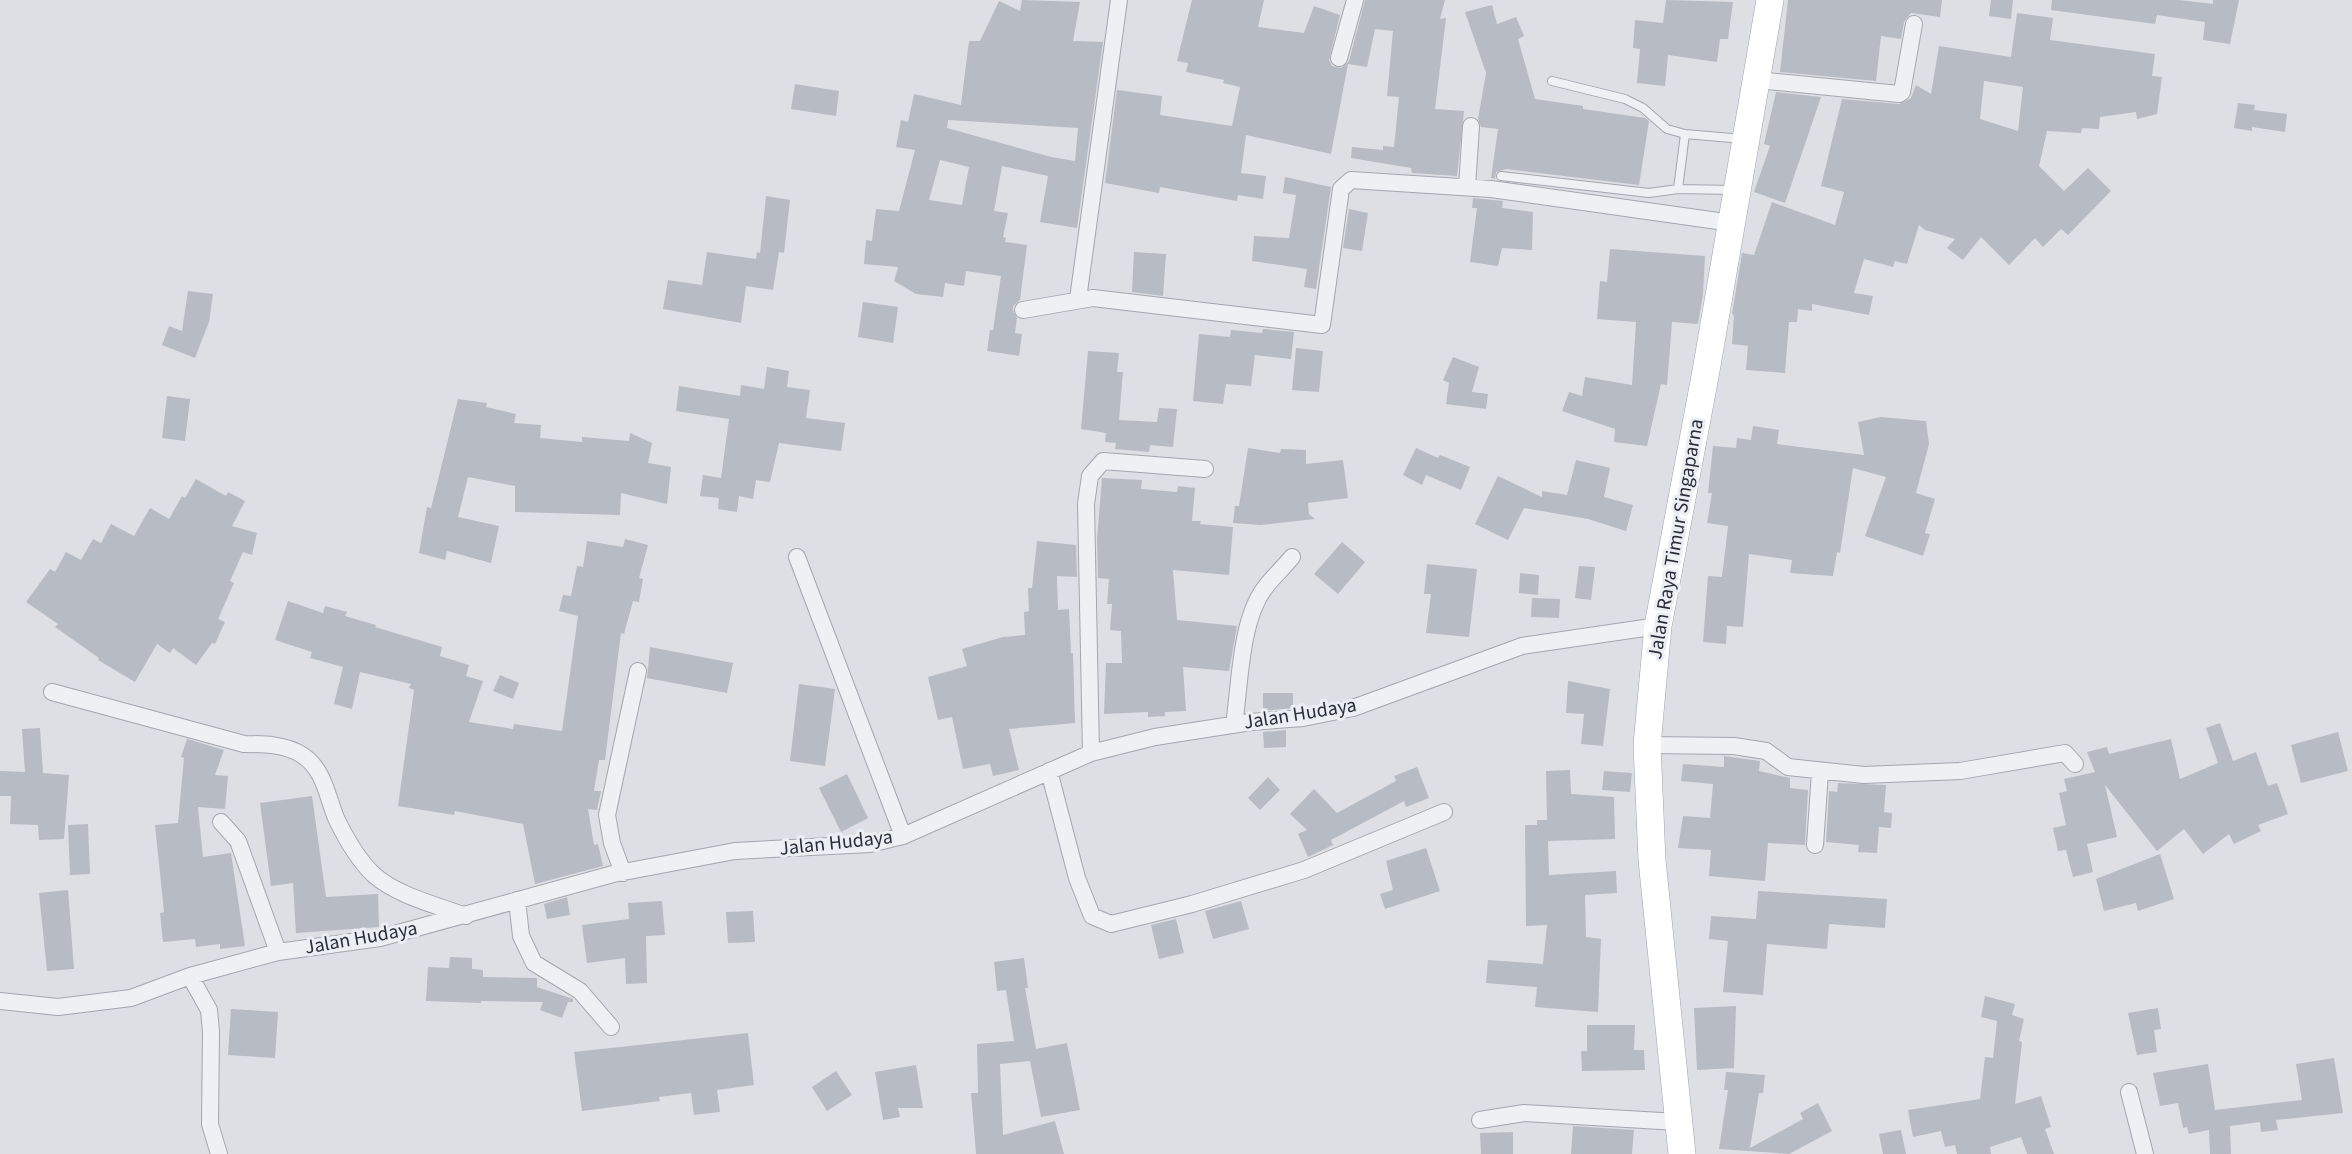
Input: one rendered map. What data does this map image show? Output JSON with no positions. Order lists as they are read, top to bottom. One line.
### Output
{"streets":{"main road":["Jalan Raya Timur Singaparna"],"street":["Jalan Hudaya"]},"crossings":[["Jalan Raya Timur Singaparna","Jalan Hudaya"]]}
